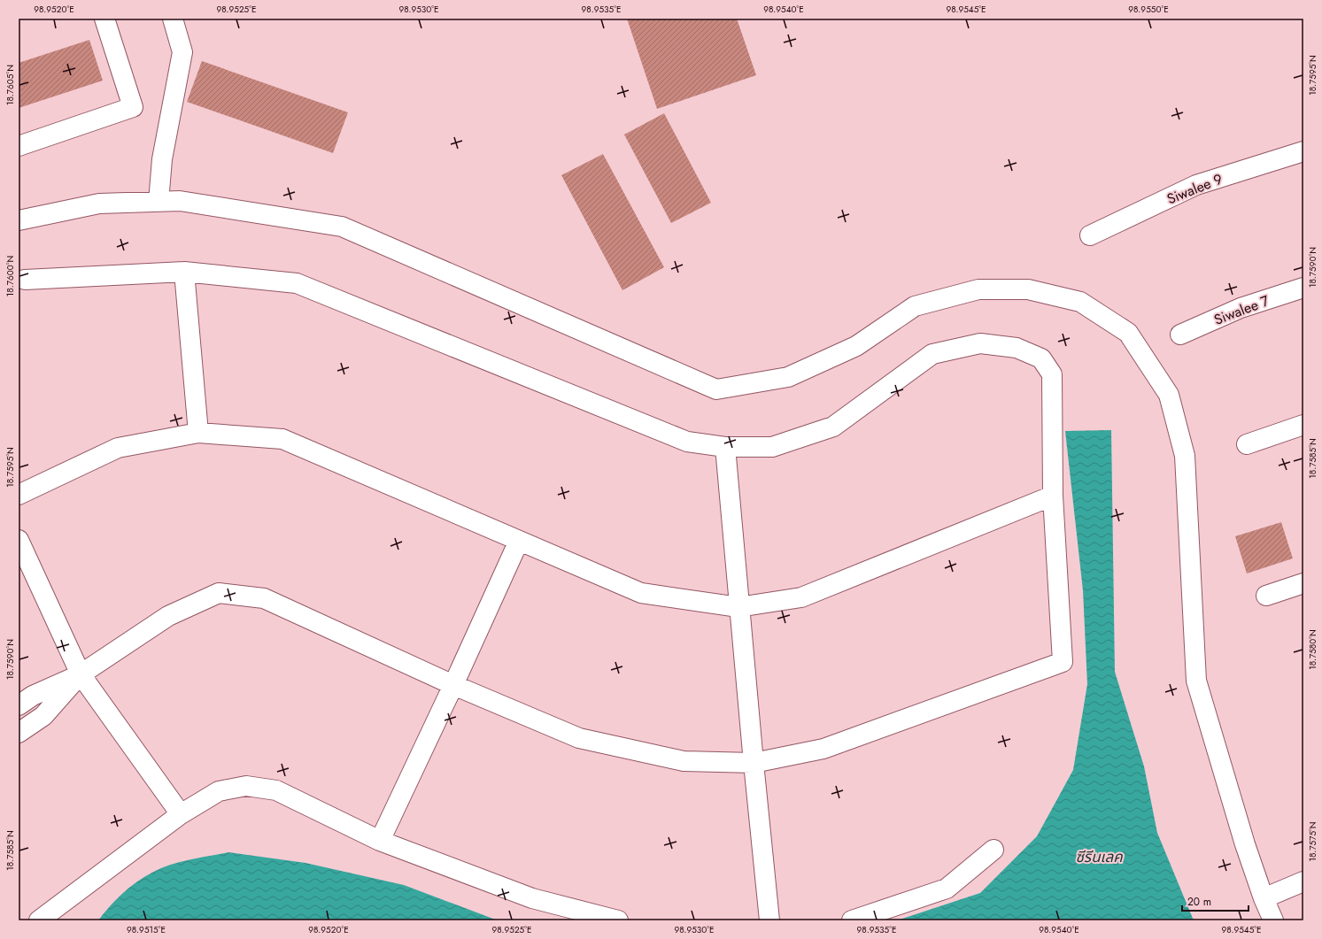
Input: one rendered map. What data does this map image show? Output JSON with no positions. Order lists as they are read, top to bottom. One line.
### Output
{"streets":{"street":["Siwalee 9","Siwalee 7"]},"water":["ซีรีนเลค"],"scale_bar":"20 m","coordinates":["98.9520°E","98.9525°E","98.9530°E","98.9535°E","98.9540°E","98.9545°E","98.9550°E","18.7595°N","18.7605°N","18.7590°N","18.7600°N","18.7585°N","18.7580°N","18.7575°N","98.9515°E"]}
